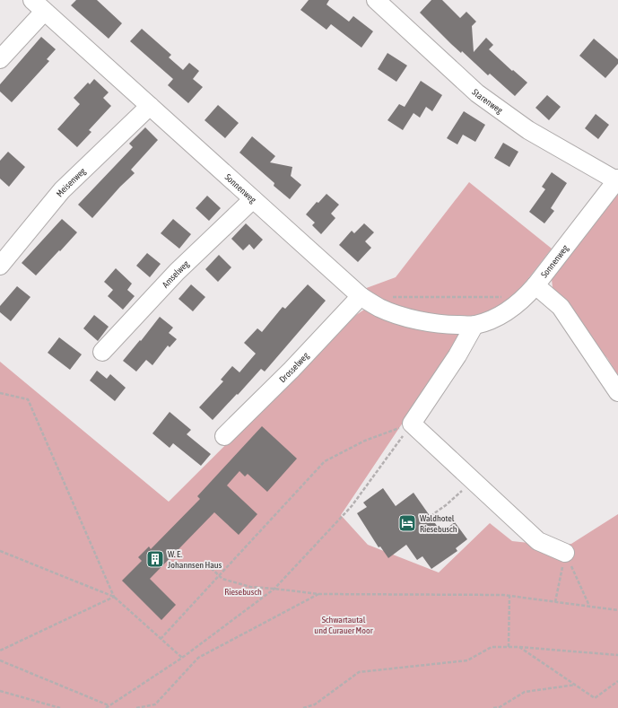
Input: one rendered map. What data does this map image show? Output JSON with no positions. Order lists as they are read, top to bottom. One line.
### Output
{"streets":{"street":["Starenweg","Meisenweg","Sonnenweg","Amselweg","Drosselweg"]},"crossings":[["Starenweg","Sonnenweg"],["Meisenweg","Sonnenweg"],["Sonnenweg","Amselweg"],["Sonnenweg","Drosselweg"]],"parks":["Riesebusch","Schwartautal und Curauer Moor"],"places":{"hotel":["Waldhotel Riesebusch"],"building":["W. E. Johannsen Haus"]}}
